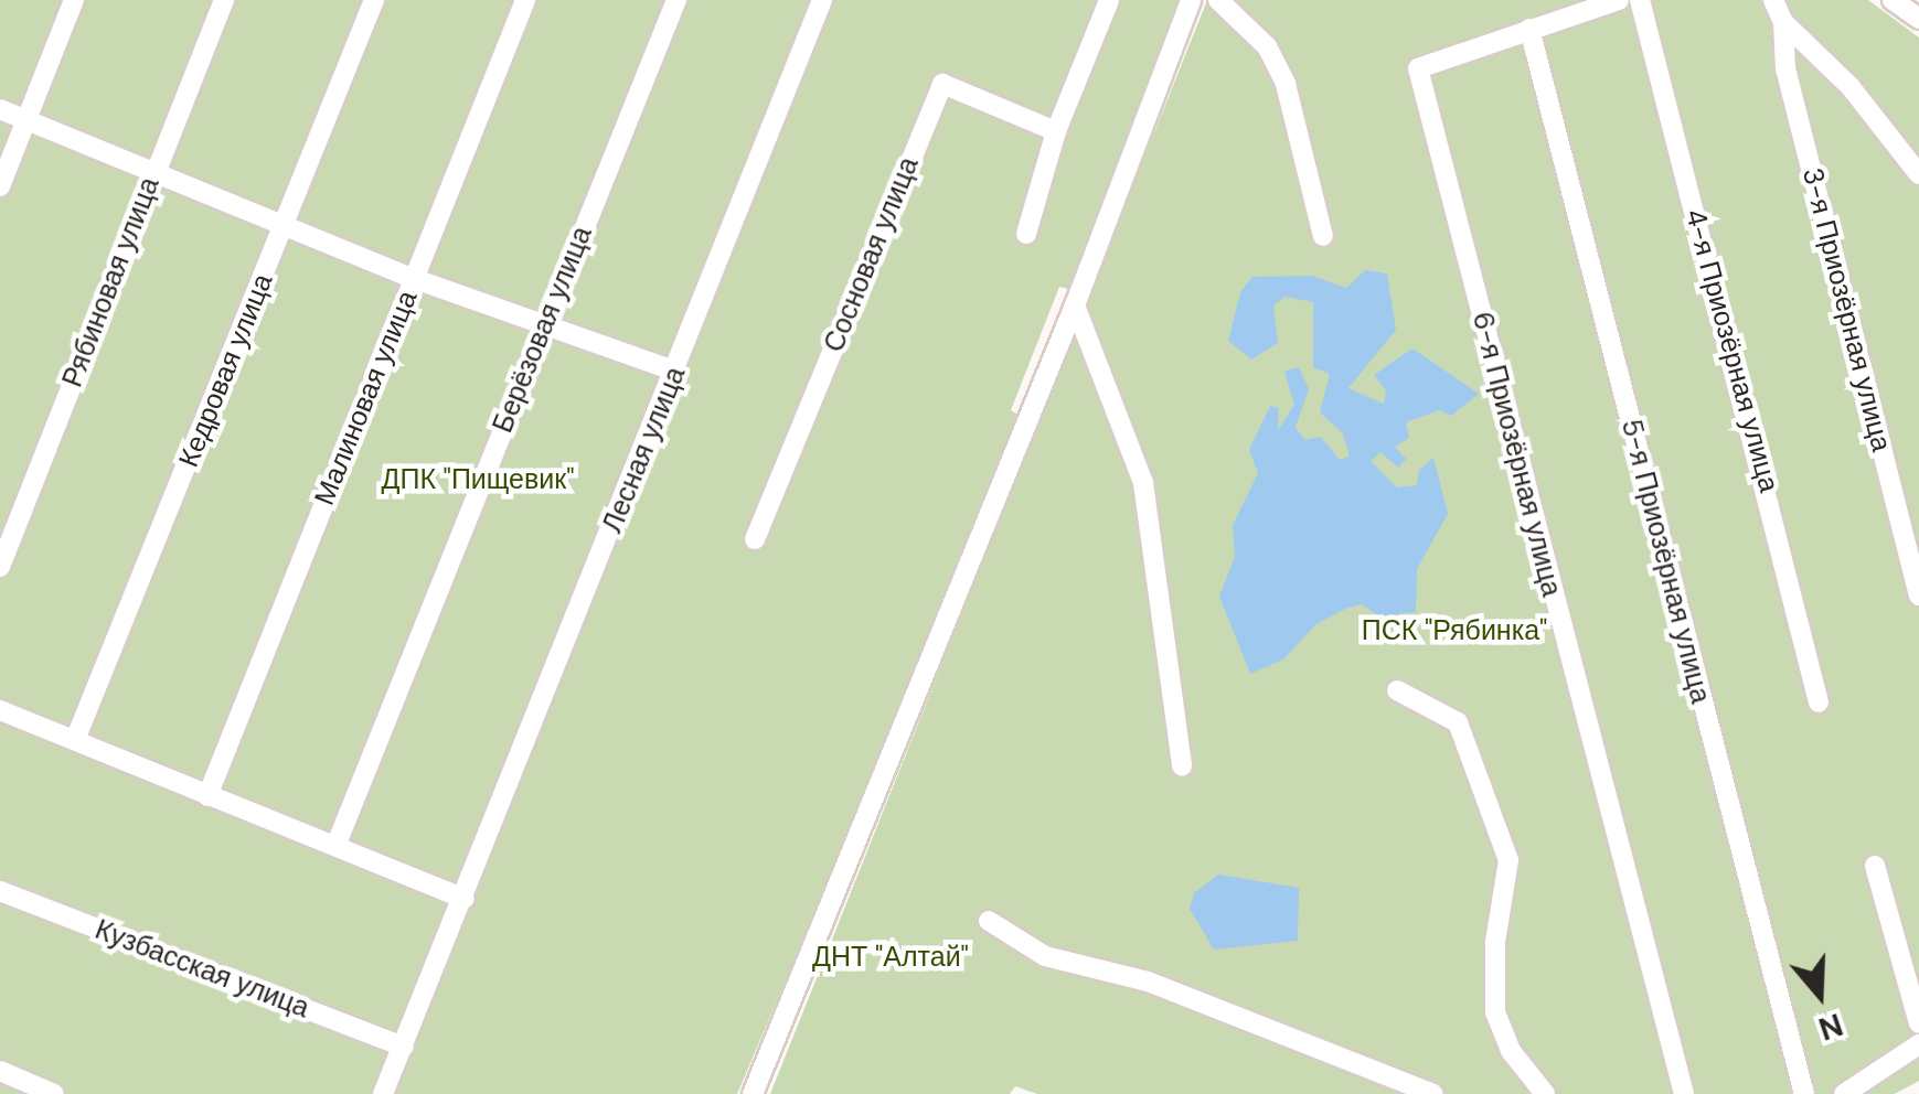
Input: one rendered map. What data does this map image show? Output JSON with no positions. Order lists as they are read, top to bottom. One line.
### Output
{"streets":{"street":["Сосновая улица","Рябиновая улица","3-я Приозёрная улица","Берёзовая улица","4-я Приозёрная улица","Кедровая улица","Малиновая улица","Лесная улица","6-я Приозёрная улица","5-я Приозёрная улица","Кузбасская улица"]},"crossings":[["Лесная улица","Кузбасская улица"],["6-я Приозёрная улица","5-я Приозёрная улица"]],"parks":["ДПК \"Пищевик\"","ПСК \"Рябинка\"","ДНТ \"Алтай\""],"north":"bottom"}
